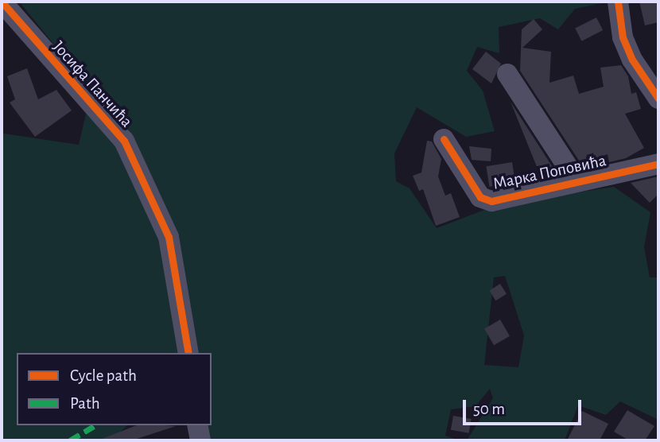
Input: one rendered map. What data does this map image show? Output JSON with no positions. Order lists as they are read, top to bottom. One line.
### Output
{"streets":{"street":["Јосифа Панчића","Марка Поповића"]},"legend":["Cycle path","Path"],"scale_bar":"50 m"}
